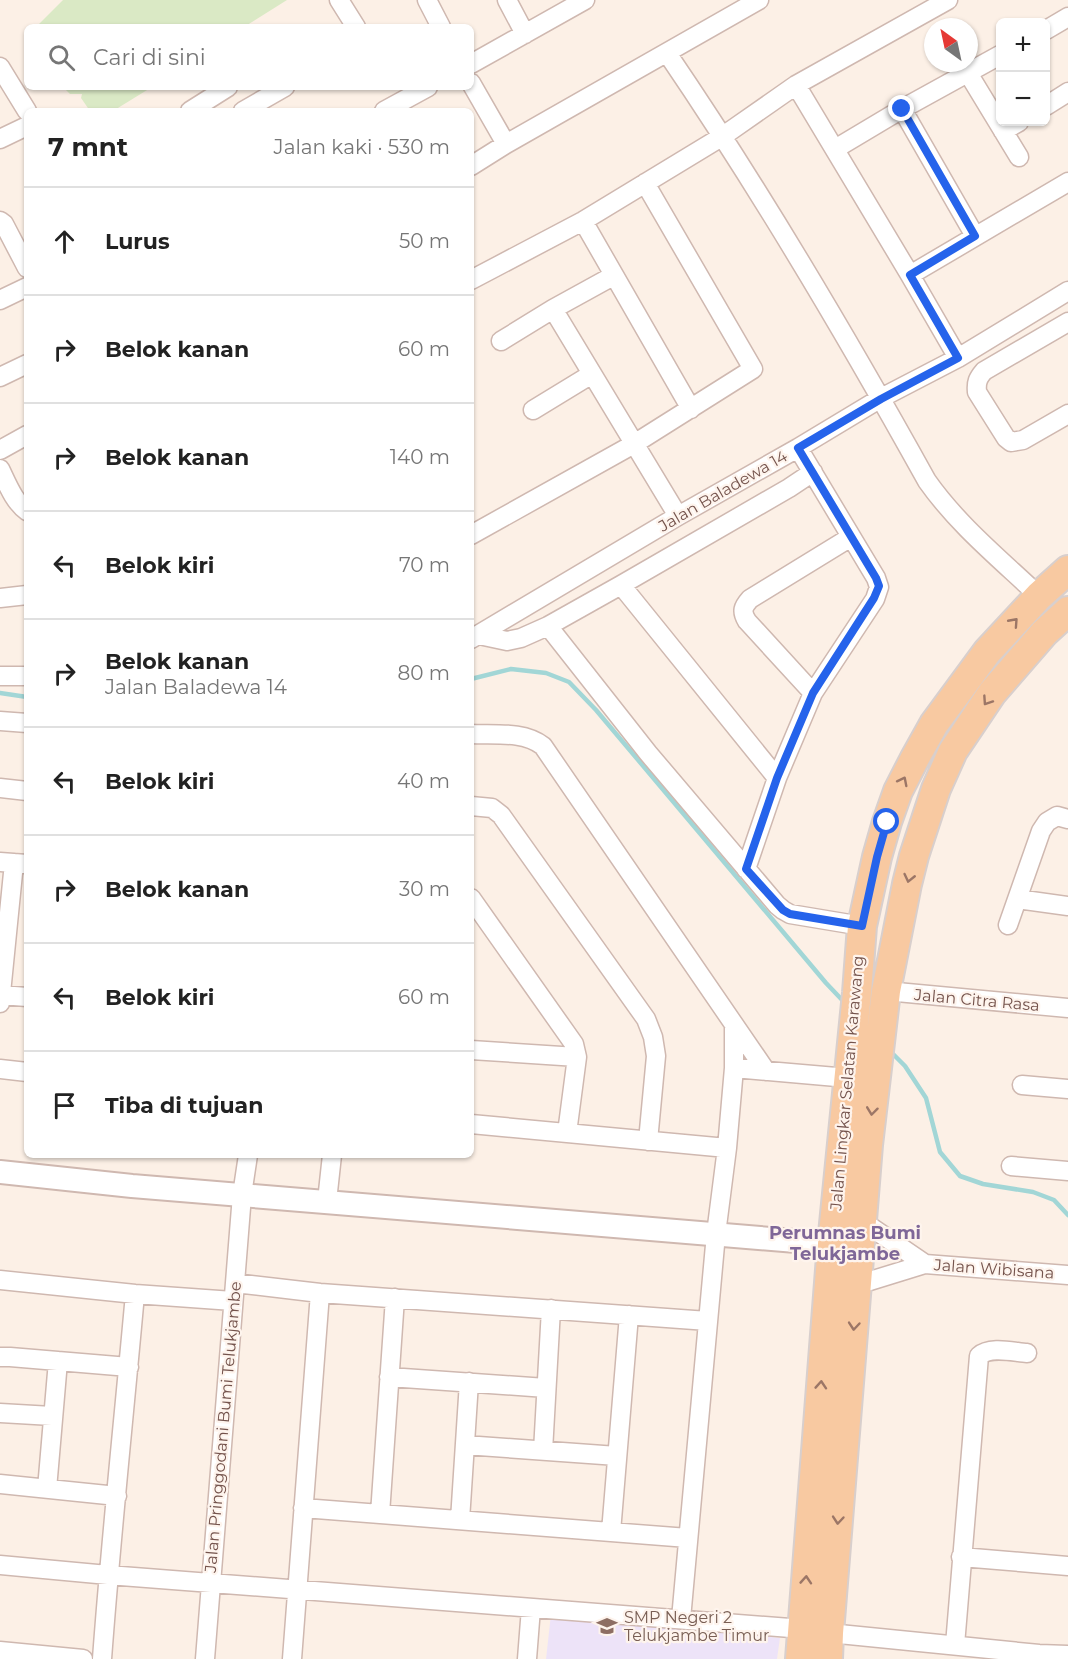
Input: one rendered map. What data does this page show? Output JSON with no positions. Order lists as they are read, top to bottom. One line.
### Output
{"streets":{"main road":["Jalan Lingkar Selatan Karawang"],"street":["Jalan Baladewa 14","Jalan Citra Rasa","Jalan Wibisana","Jalan Pringgodani Bumi Telukjambe"]},"crossings":[["Jalan Citra Rasa","Jalan Lingkar Selatan Karawang"]],"districts":["Perumnas Bumi Telukjambe"],"places":{"school or university":["SMP Negeri 2 Telukjambe Timur"]},"north":"top left","page":{"map_buttons":["+","−"],"search":"Cari di sini","heading":["7 mnt","Jalan kaki · 530 m"],"list":[["Lurus","50 m"],["Belok kanan","60 m"],["Belok kanan","140 m"],["Belok kiri","70 m"],["Belok kanan","Jalan Baladewa 14","80 m"],["Belok kiri","40 m"],["Belok kanan","30 m"],["Belok kiri","60 m"],"Tiba di tujuan"]}}
